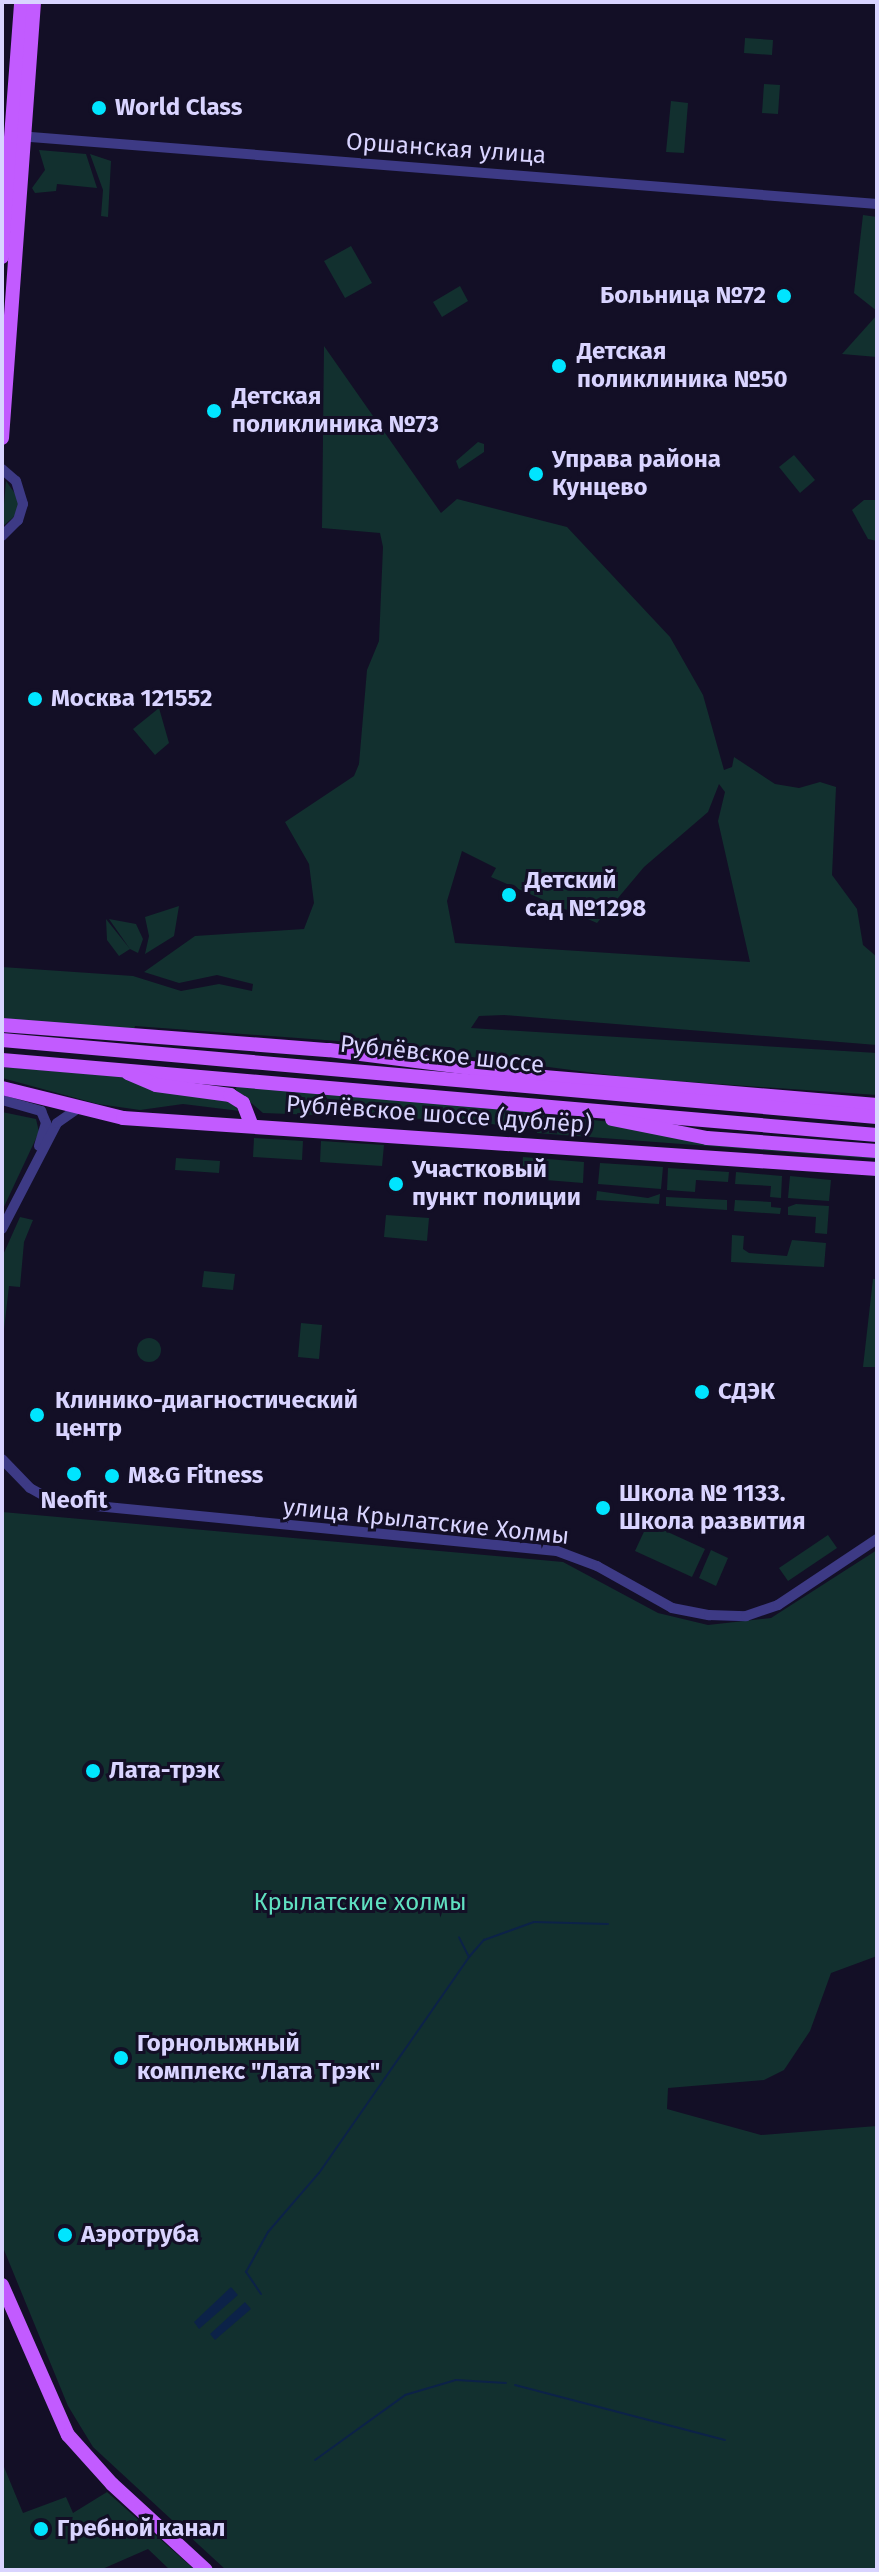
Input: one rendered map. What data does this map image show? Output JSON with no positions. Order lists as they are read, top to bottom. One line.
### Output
{"streets":{"main road":["Рублёвское шоссе","Рублёвское шоссе (дублёр)"],"street":["Оршанская улица","улица Крылатские Холмы"]},"parks":["Крылатские холмы"],"places":["World Class","Больница №72","Детская поликлиника №50","Детская поликлиника №73","Управа района Кунцево","Москва 121552","Детский сад №1298","Участковый пункт полиции","СДЭК","Клинико-диагностический центр","Neofit","M&G Fitness","Школа № 1133. Школа развития","Лата-трэк","Горнолыжный комплекс \"Лата Трэк\"","Аэротруба","Гребной канал"]}
